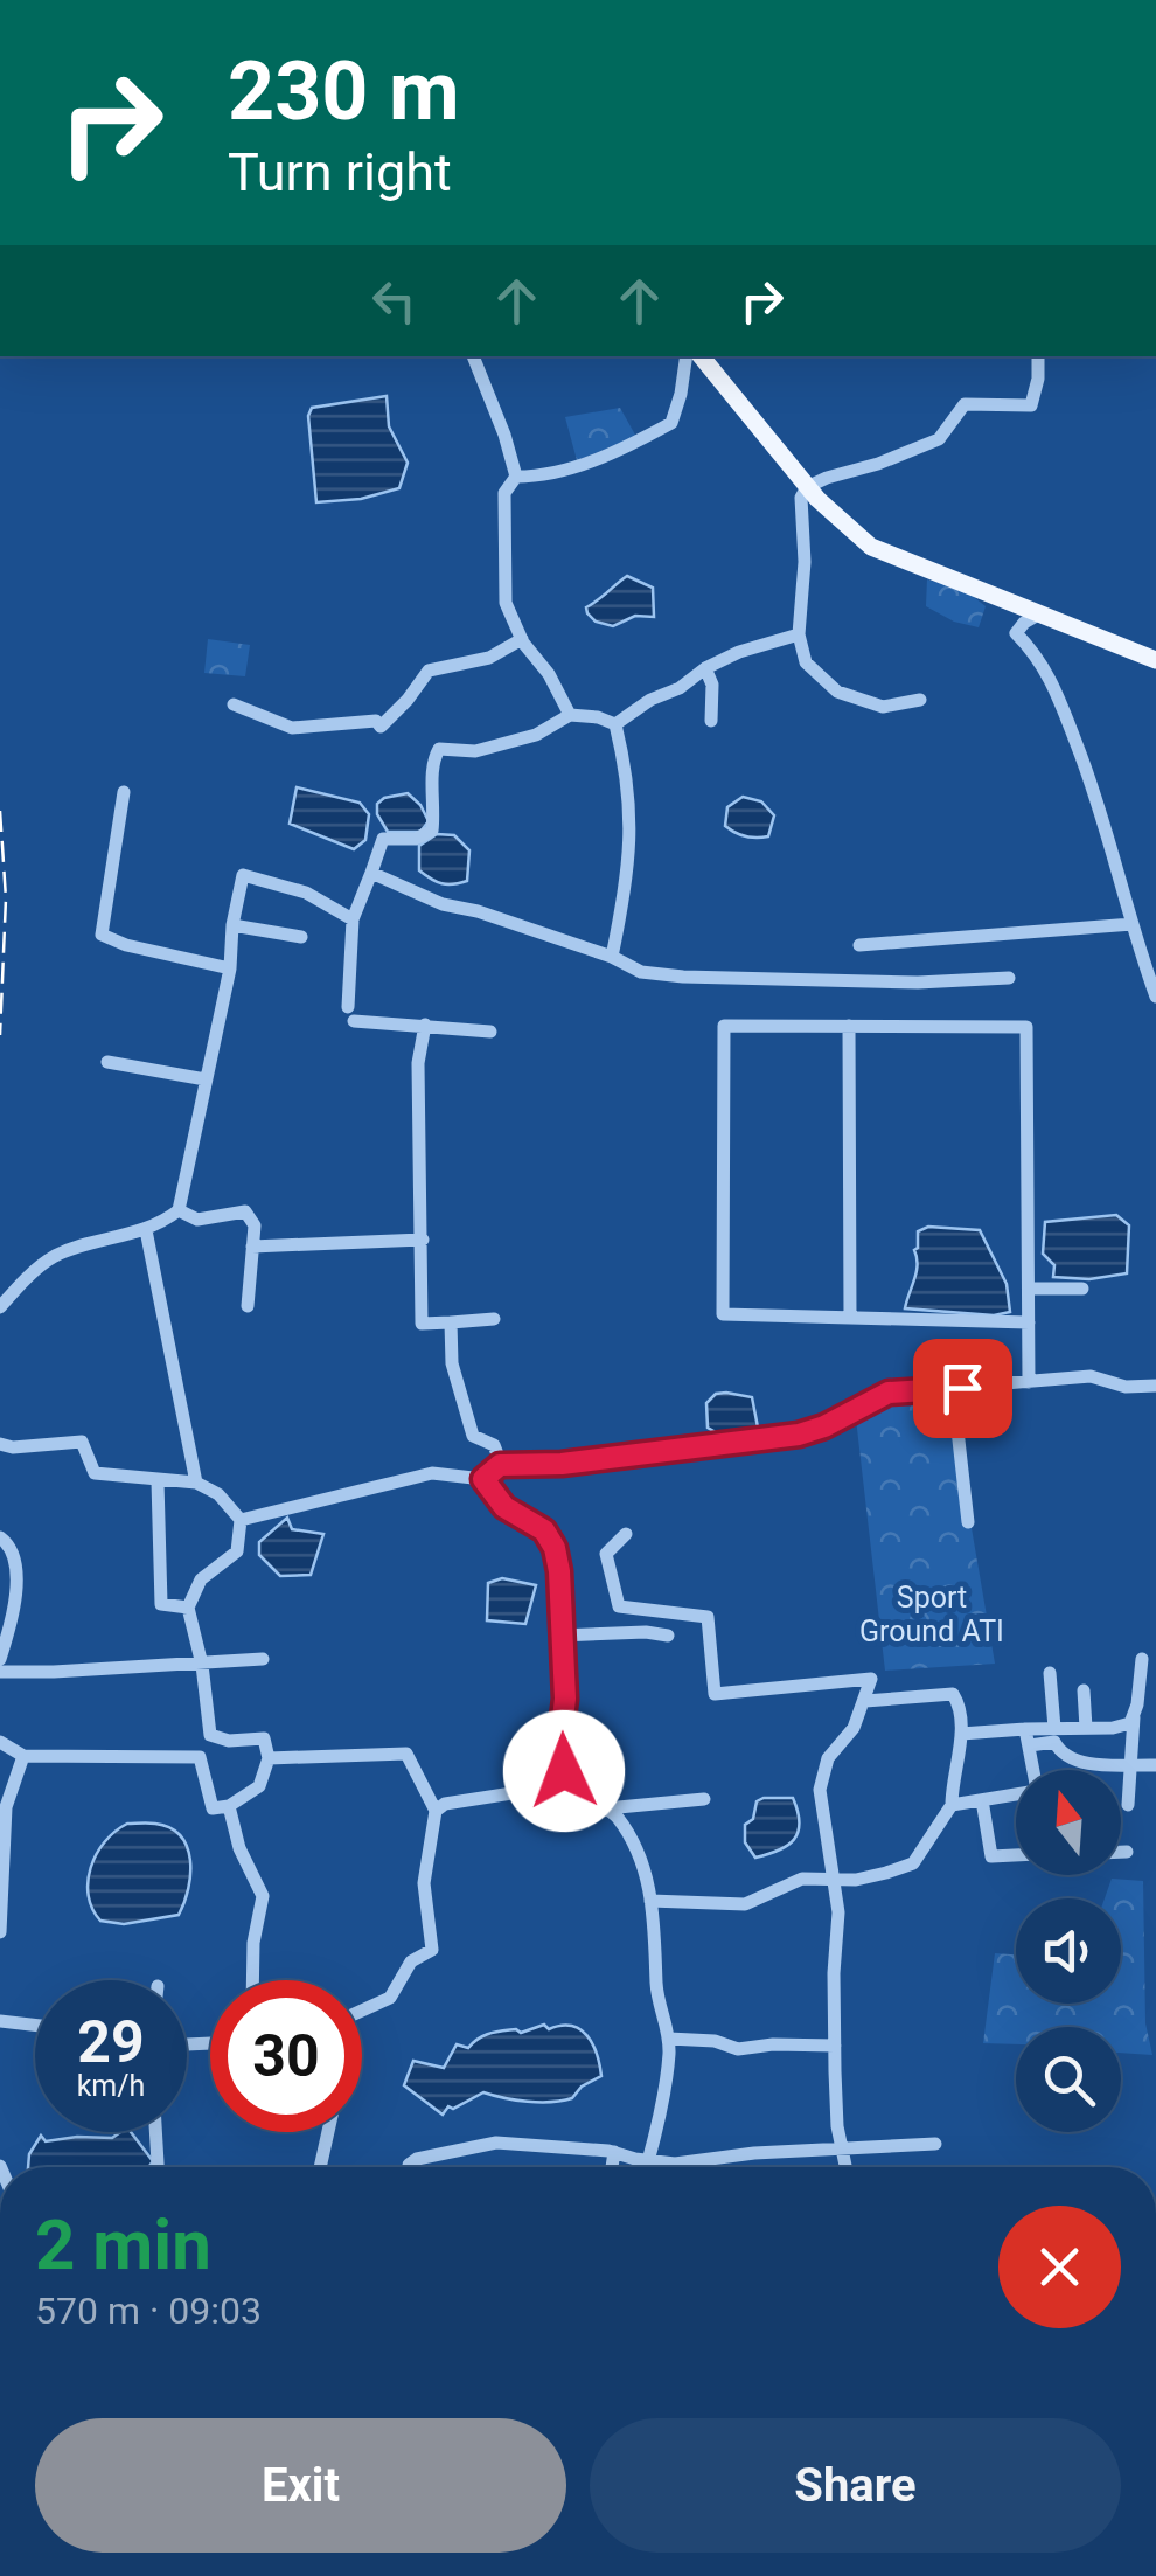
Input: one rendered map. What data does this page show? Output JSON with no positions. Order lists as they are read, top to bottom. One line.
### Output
{"parks":["Sport Ground ATI"],"north":"top","page":{"turn":["230 m","Turn right"],"speed":"29 km/h","limit":"30","heading":["2 min","570 m · 09:03"],"buttons":["Exit","Share"]}}
